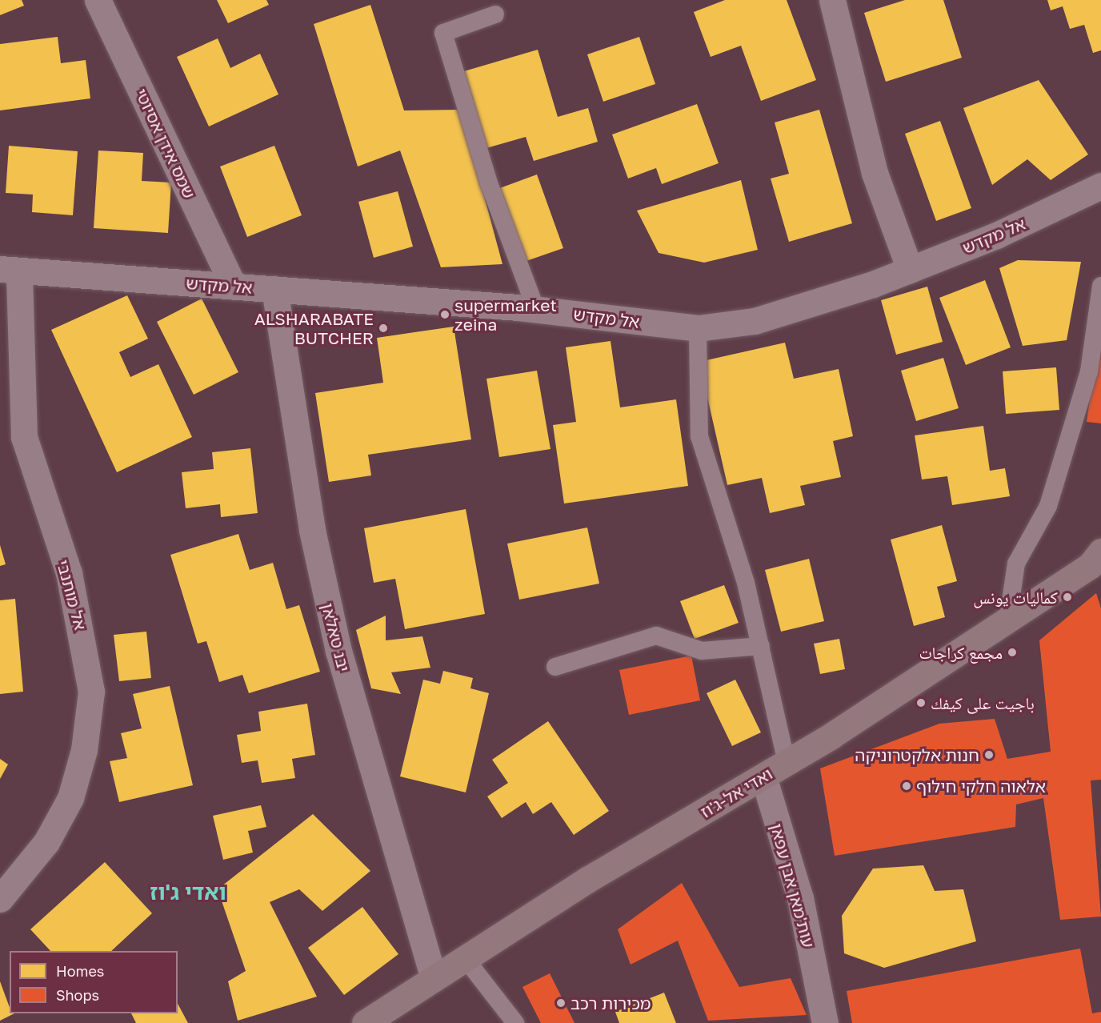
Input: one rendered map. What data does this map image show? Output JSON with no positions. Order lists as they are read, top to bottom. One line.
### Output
{"streets":{"main road":["ואדי אל-ג'וז"],"street":["שמס אידן אסיוטי","אל מקדש","אל מותנבי","יבנ טאלאן","עות'מאן אבן עפאן"]},"crossings":[["שמס אידן אסיוטי","אל מקדש"],["אל מקדש","אל מותנבי"],["אל מקדש","יבנ טאלאן"],["יבנ טאלאן","ואדי אל-ג'וז"],["ואדי אל-ג'וז","עות'מאן אבן עפאן"]],"districts":["ואדי ג'וז"],"places":["supermarket zeina","ALSHARABATE BUTCHER","كماليات يونس","مجمع كراجات","باجيت على كيفك","חנות אלקטרוניקה","אלאוה חלקי חילוף","מכירות רכב"],"legend":["Homes","Shops"]}
